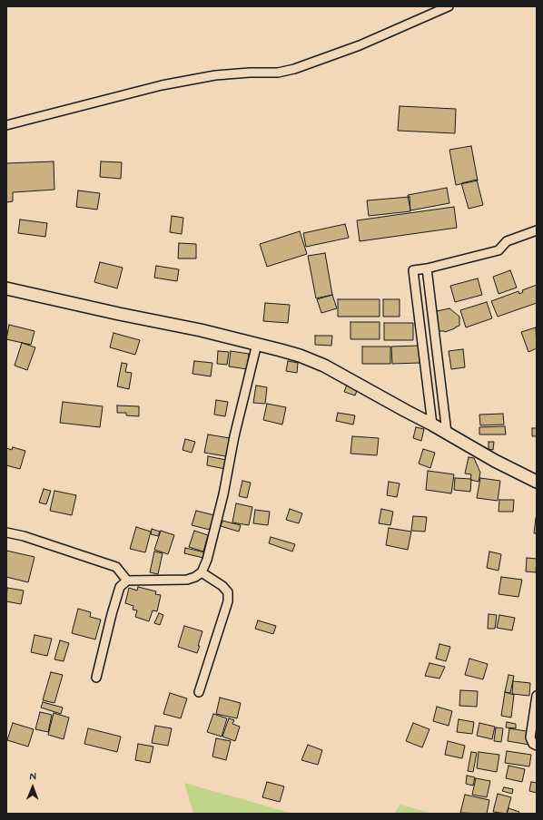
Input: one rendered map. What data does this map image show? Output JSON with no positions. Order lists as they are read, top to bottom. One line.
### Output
{"north":"top"}
